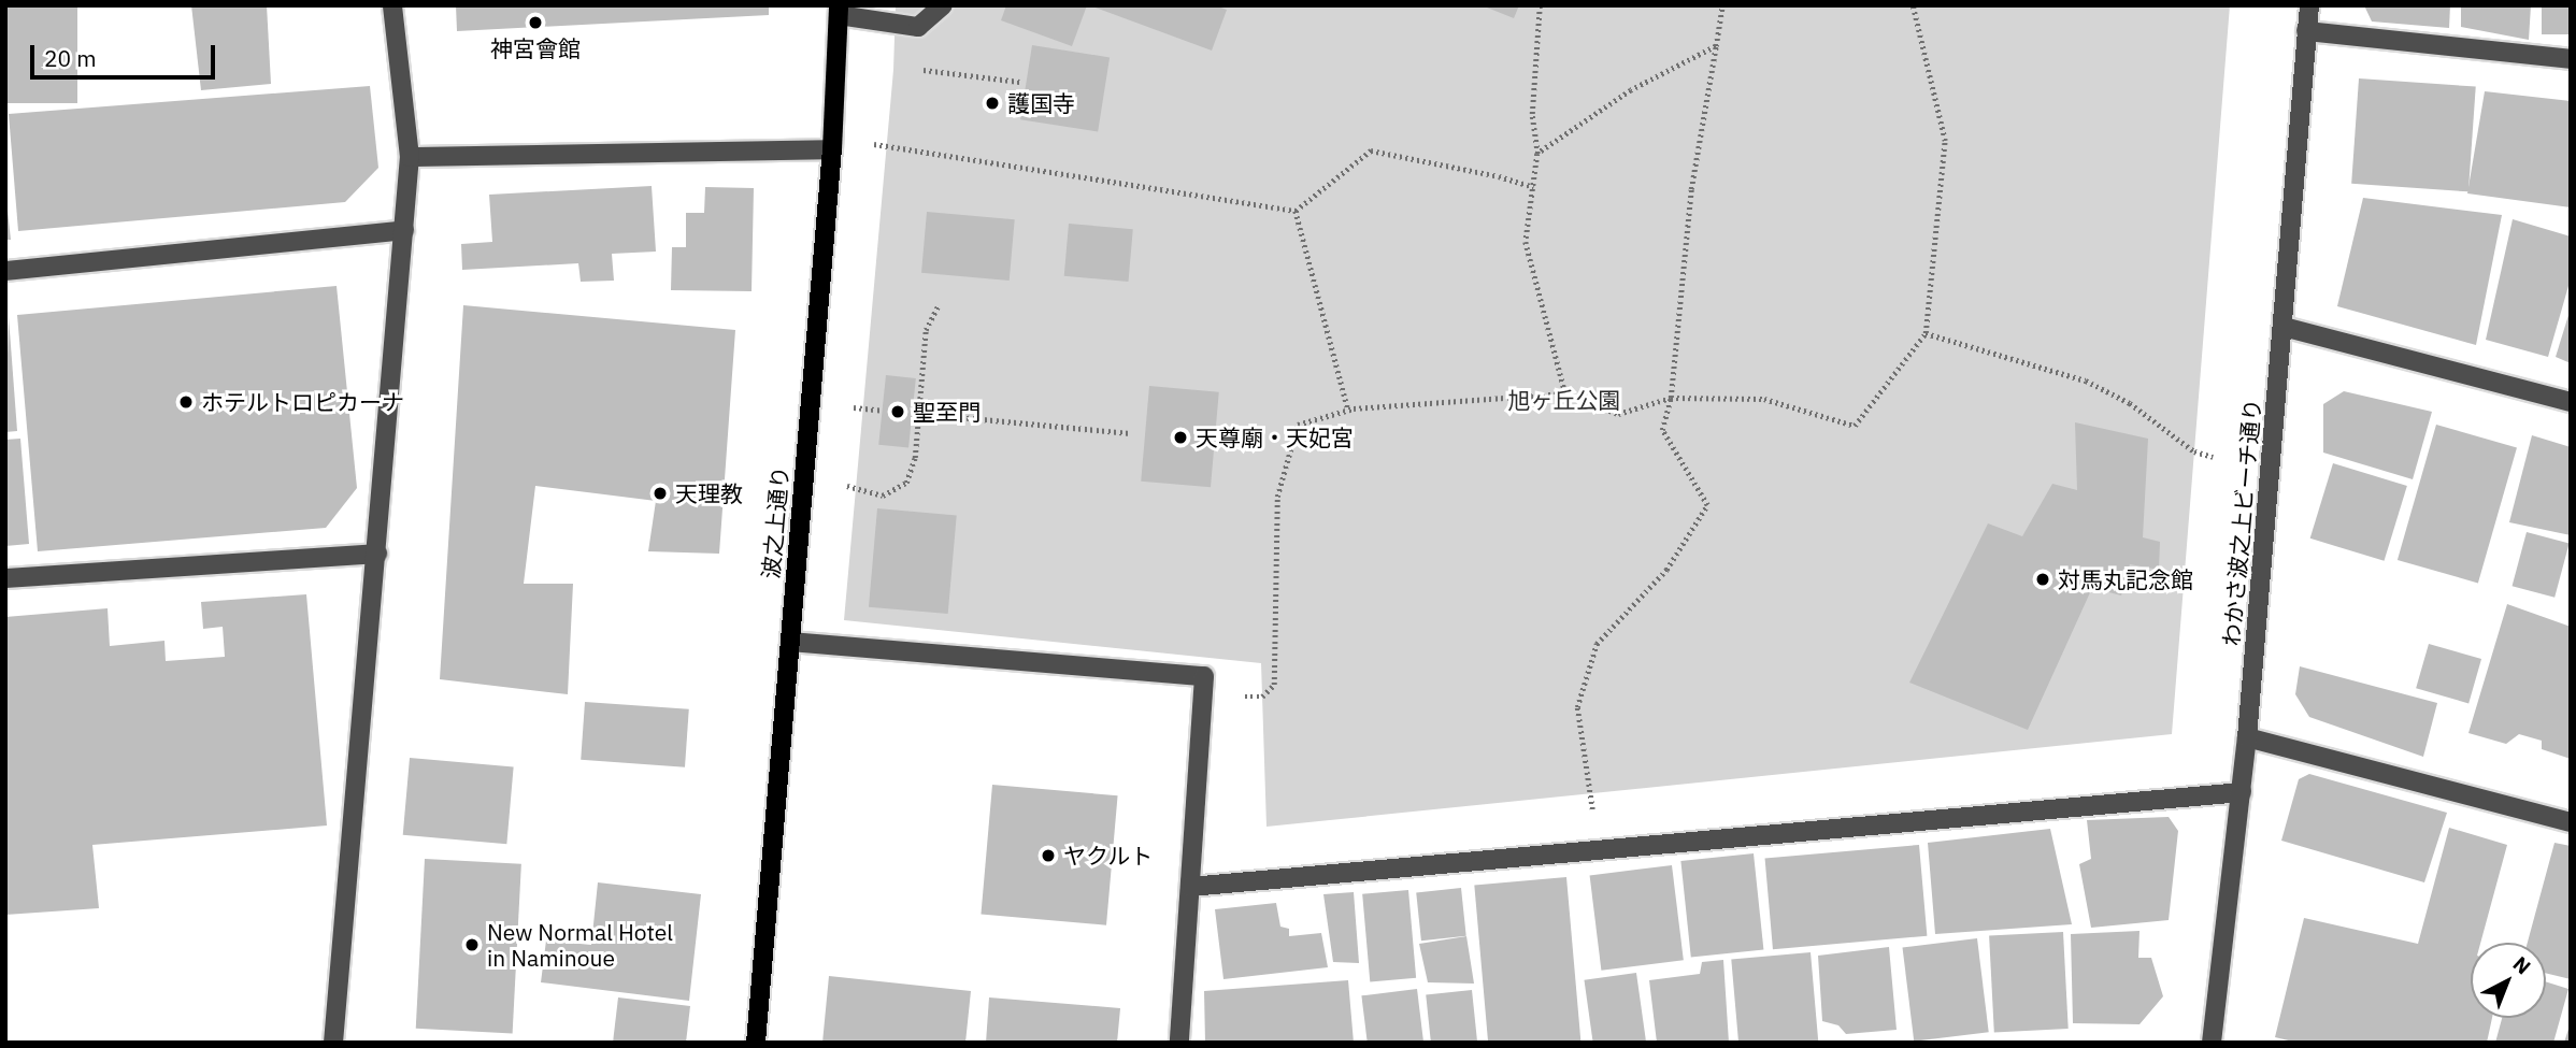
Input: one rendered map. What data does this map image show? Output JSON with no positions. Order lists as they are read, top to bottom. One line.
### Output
{"streets":{"main road":["波之上通り"],"street":["わかさ波之上ビーチ通り"]},"parks":["旭ヶ丘公園"],"places":["神宮會館","護国寺","ホテルトロピカーナ","聖至門","天尊廟・天妃宮","天理教","対馬丸記念館","ヤクルト","New Normal Hotel in Naminoue"],"scale_bar":"20 m","north":"top right"}
